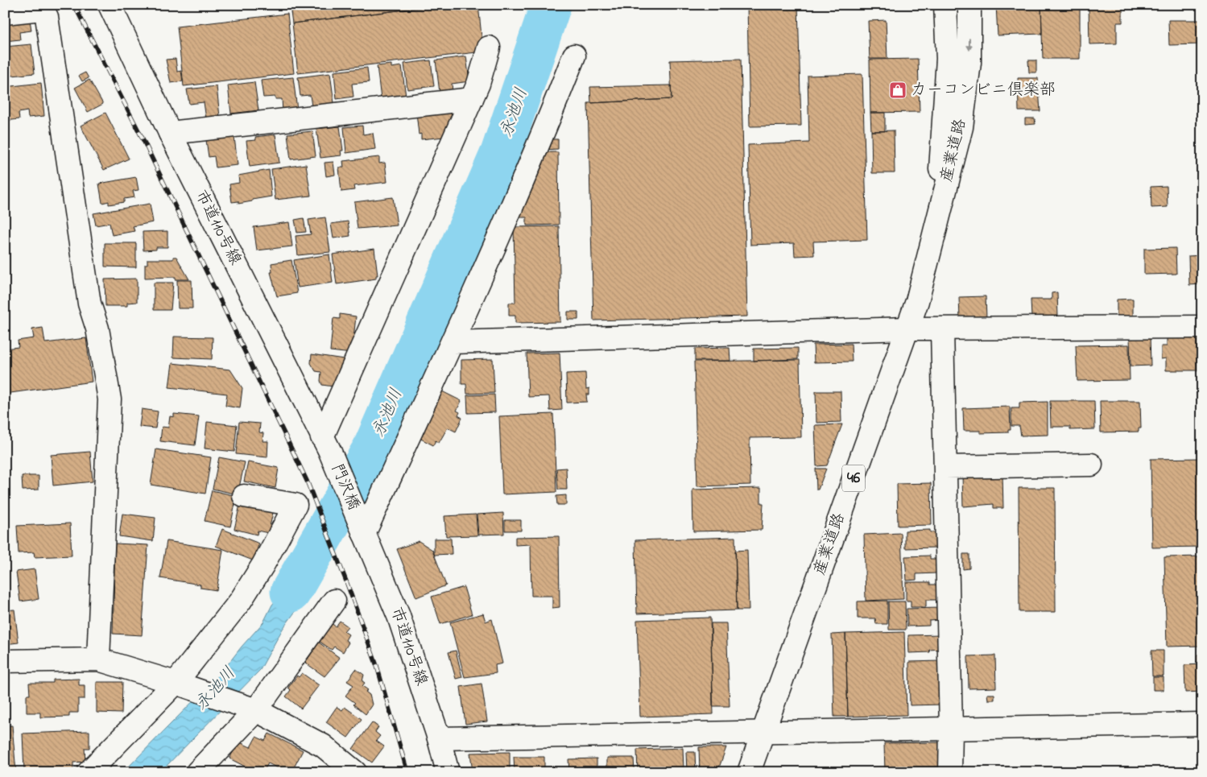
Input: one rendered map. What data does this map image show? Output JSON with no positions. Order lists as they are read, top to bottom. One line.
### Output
{"streets":{"street":["産業道路","市道110号線","46","門沢橋"]},"crossings":[["市道110号線","門沢橋"]],"water":["永池川"],"places":{"shop":["カーコンビニ倶楽部"]}}
